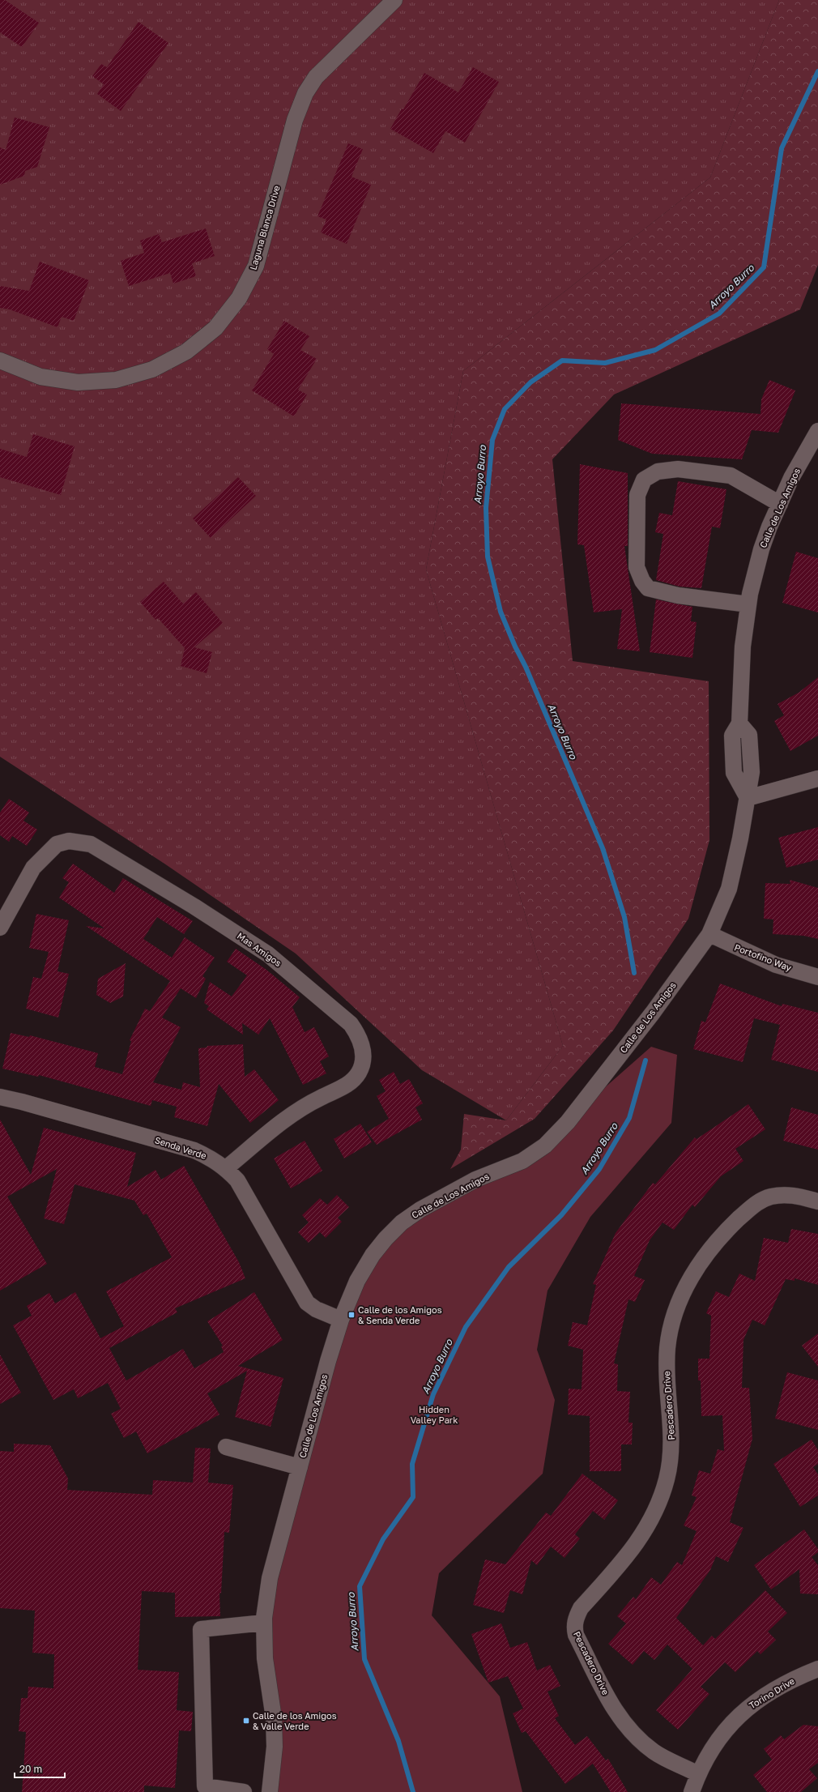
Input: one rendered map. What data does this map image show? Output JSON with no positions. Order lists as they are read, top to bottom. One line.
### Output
{"streets":{"street":["Laguna Blanca Drive","Calle de Los Amigos","Mas Amigos","Portofino Way","Senda Verde","Pescadero Drive","Torino Drive"]},"crossings":[["Calle de Los Amigos","Portofino Way"],["Calle de Los Amigos","Senda Verde"],["Mas Amigos","Senda Verde"],["Pescadero Drive","Torino Drive"]],"water":["Arroyo Burro"],"parks":["Hidden Valley Park"],"places":{"transit":["Calle de los Amigos & Senda Verde","Calle de los Amigos & Valle Verde"]},"scale_bar":"20 m"}
